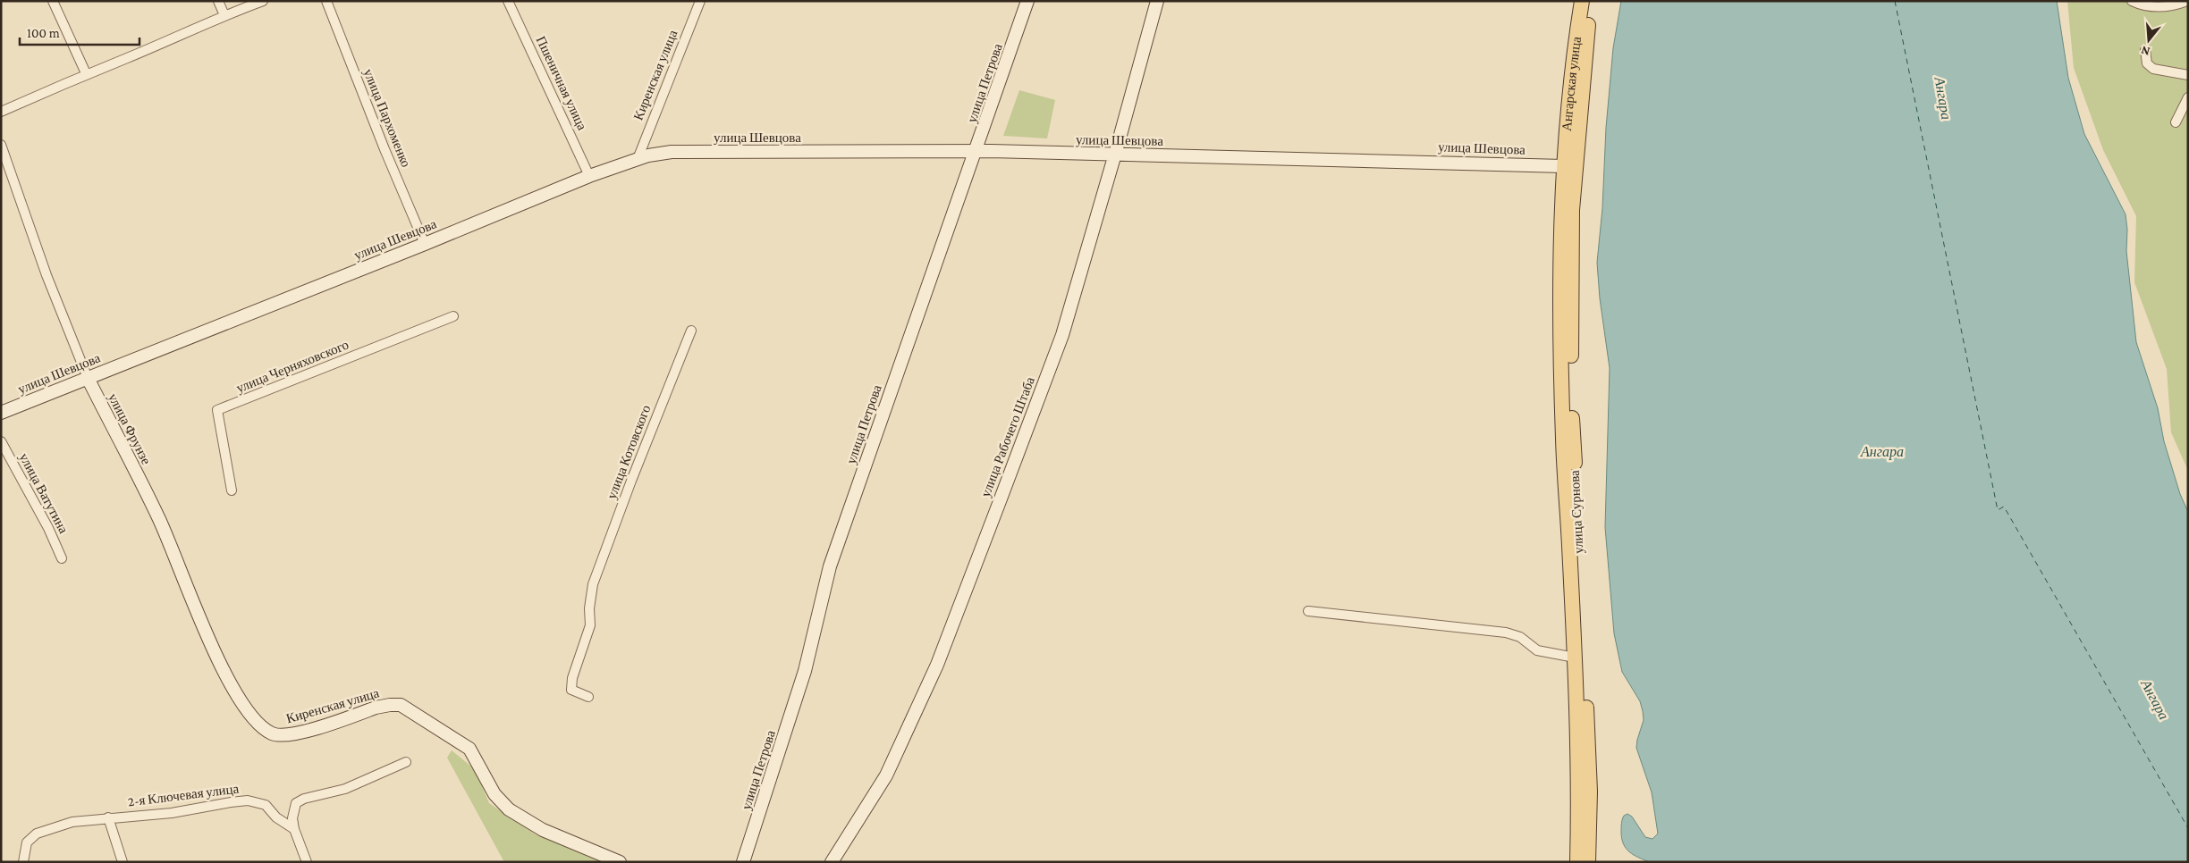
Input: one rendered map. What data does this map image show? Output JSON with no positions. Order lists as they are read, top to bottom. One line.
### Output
{"streets":{"main road":["Киренская улица","улица Петрова","Ангарская улица","улица Шевцова","улица Фрунзе","улица Рабочего Штаба","улица Сурнова"],"street":["Пшеничная улица","улица Пархоменко","улица Черняховского","улица Котовского","улица Ватутина","2-я Ключевая улица"]},"crossings":[["Киренская улица","улица Шевцова"],["Киренская улица","улица Фрунзе"],["Пшеничная улица","улица Шевцова"],["улица Петрова","улица Шевцова"],["Ангарская улица","улица Шевцова"],["Ангарская улица","улица Сурнова"],["улица Пархоменко","улица Шевцова"],["улица Шевцова","улица Фрунзе"],["улица Шевцова","улица Рабочего Штаба"],["улица Шевцова","улица Сурнова"]],"water":["Ангара"],"scale_bar":"100 m","north":"bottom"}
